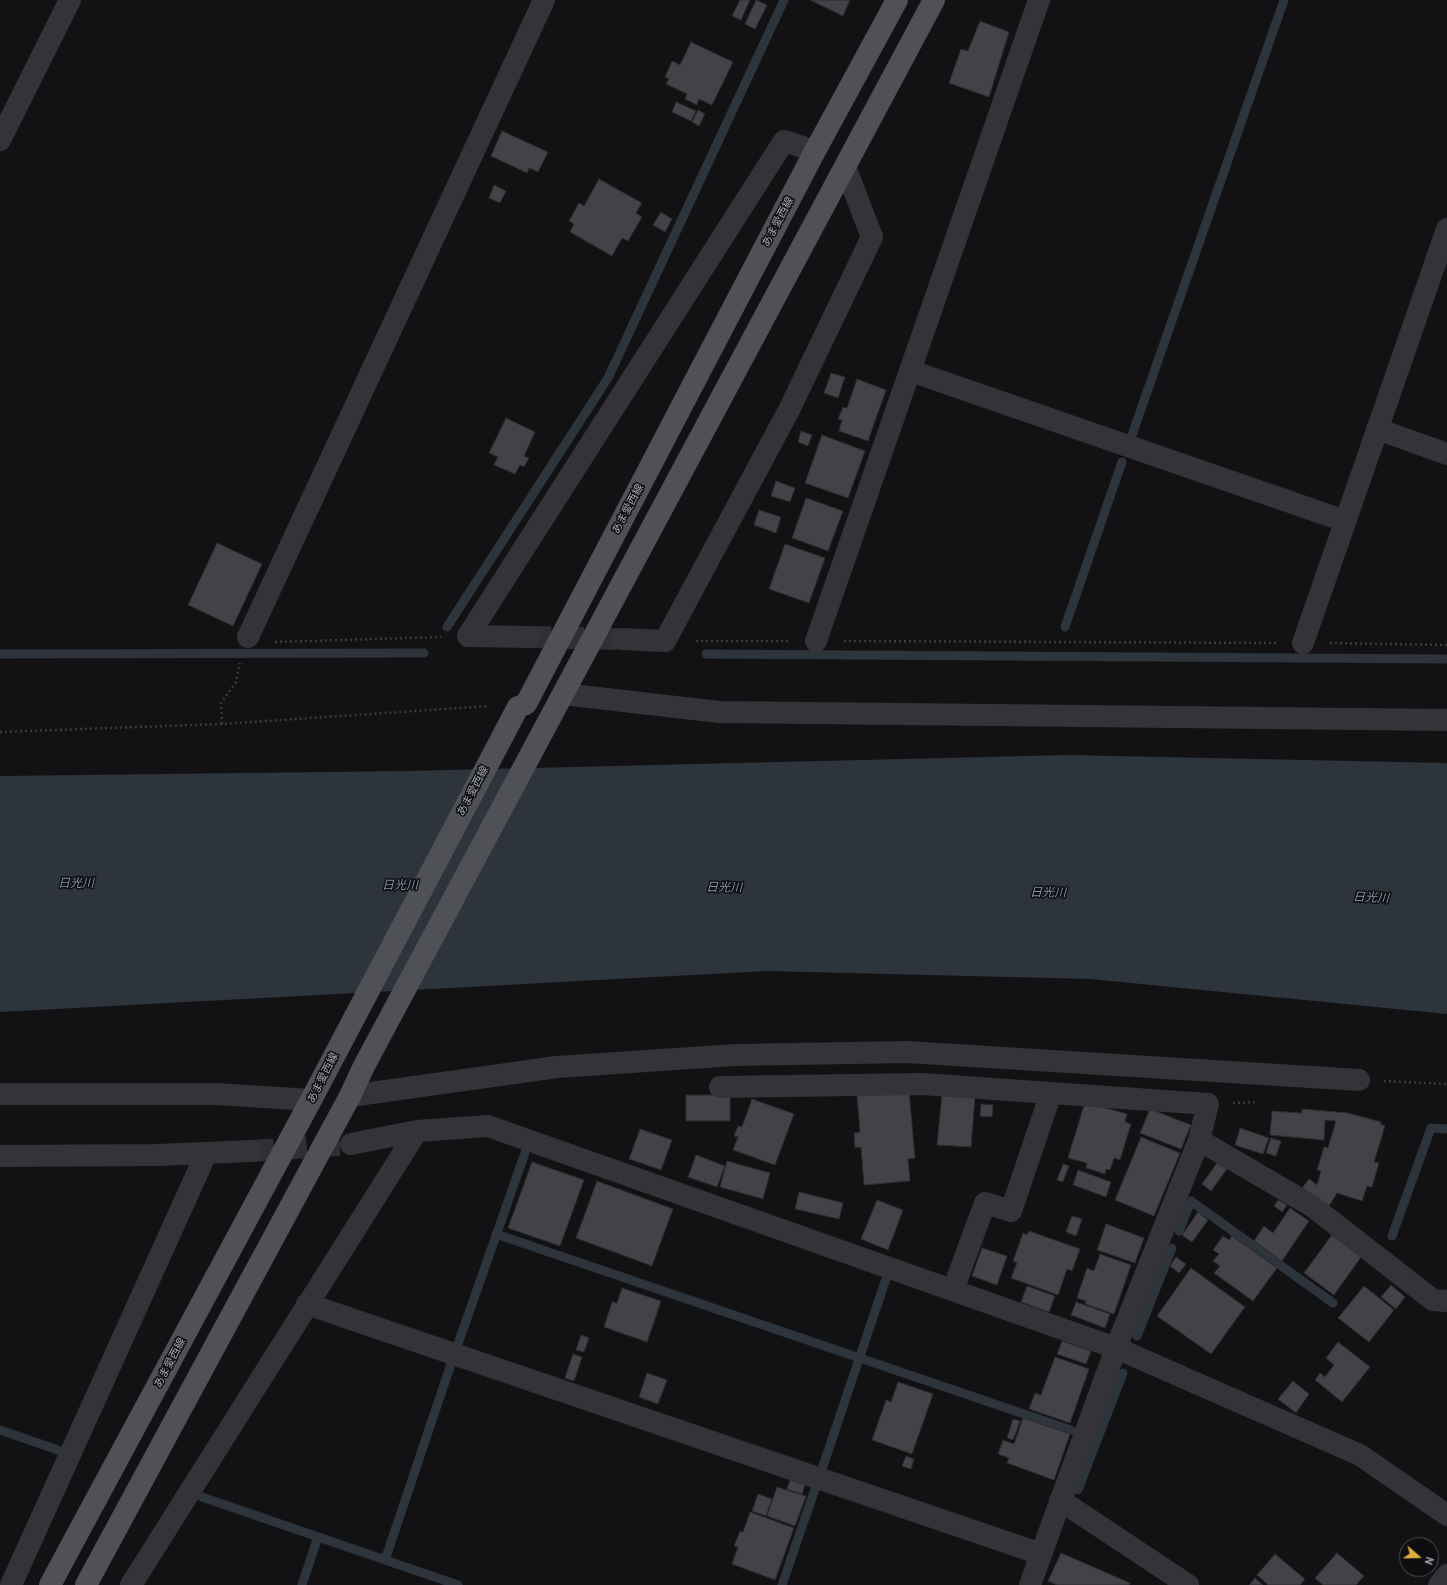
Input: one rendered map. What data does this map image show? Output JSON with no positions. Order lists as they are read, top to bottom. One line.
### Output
{"streets":{"main road":["あま愛西線"]},"water":["日光川"],"north":"right"}
